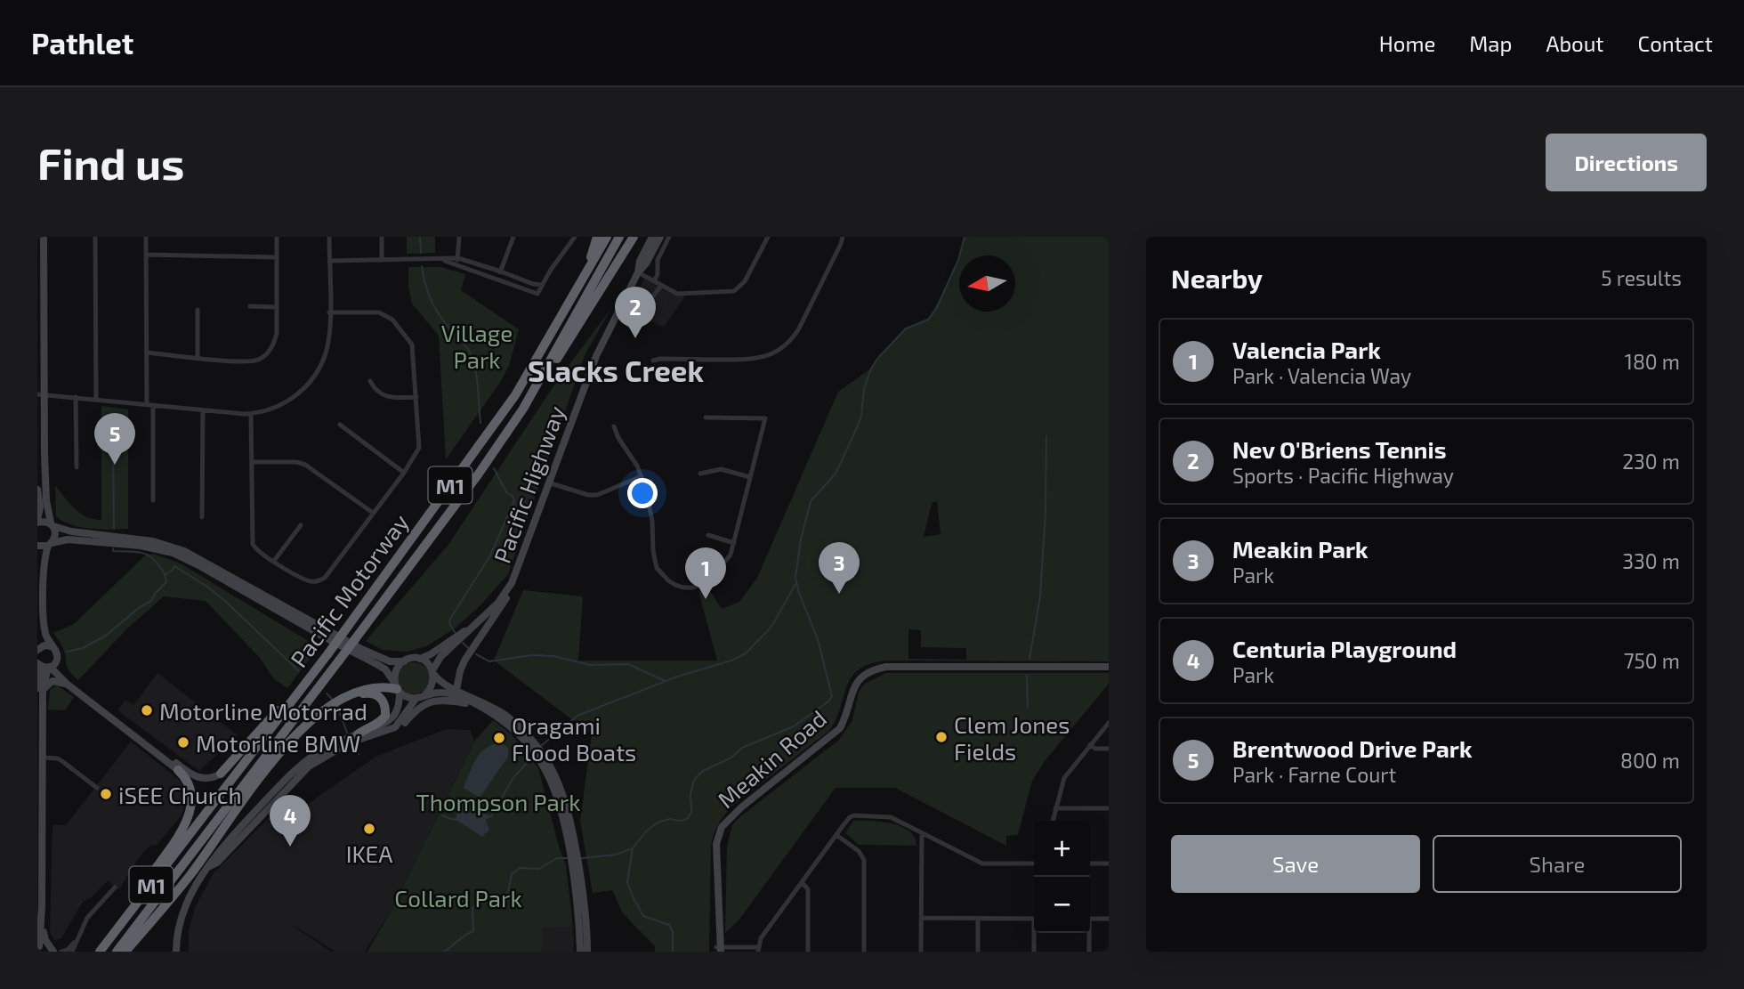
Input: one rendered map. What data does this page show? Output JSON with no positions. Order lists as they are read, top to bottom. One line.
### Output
{"streets":{"highway":["M1","Pacific Motorway"],"main road":["Pacific Highway","Meakin Road"]},"districts":["Slacks Creek"],"parks":["Village Park","Thompson Park","Collard Park"],"places":["Motorline Motorrad","Clem Jones Fields","Oragami Flood Boats","Motorline BMW","iSEE Church","IKEA"],"north":"left","page":{"header":"Pathlet","nav":["Home","Map","About","Contact"],"buttons":["Directions",["Save","Share"]],"title":"Find us","heading":["Nearby","5 results"],"pins":["2","5","3","1","4"],"list":[{"mark":"1","name":"Valencia Park","note":"Park · Valencia Way","value":"180 m"},{"mark":"2","name":"Nev O'Briens Tennis","note":"Sports · Pacific Highway","value":"230 m"},{"mark":"3","name":"Meakin Park","note":"Park","value":"330 m"},{"mark":"4","name":"Centuria Playground","note":"Park","value":"750 m"},{"mark":"5","name":"Brentwood Drive Park","note":"Park · Farne Court","value":"800 m"}],"map_buttons":["+","−"]}}
